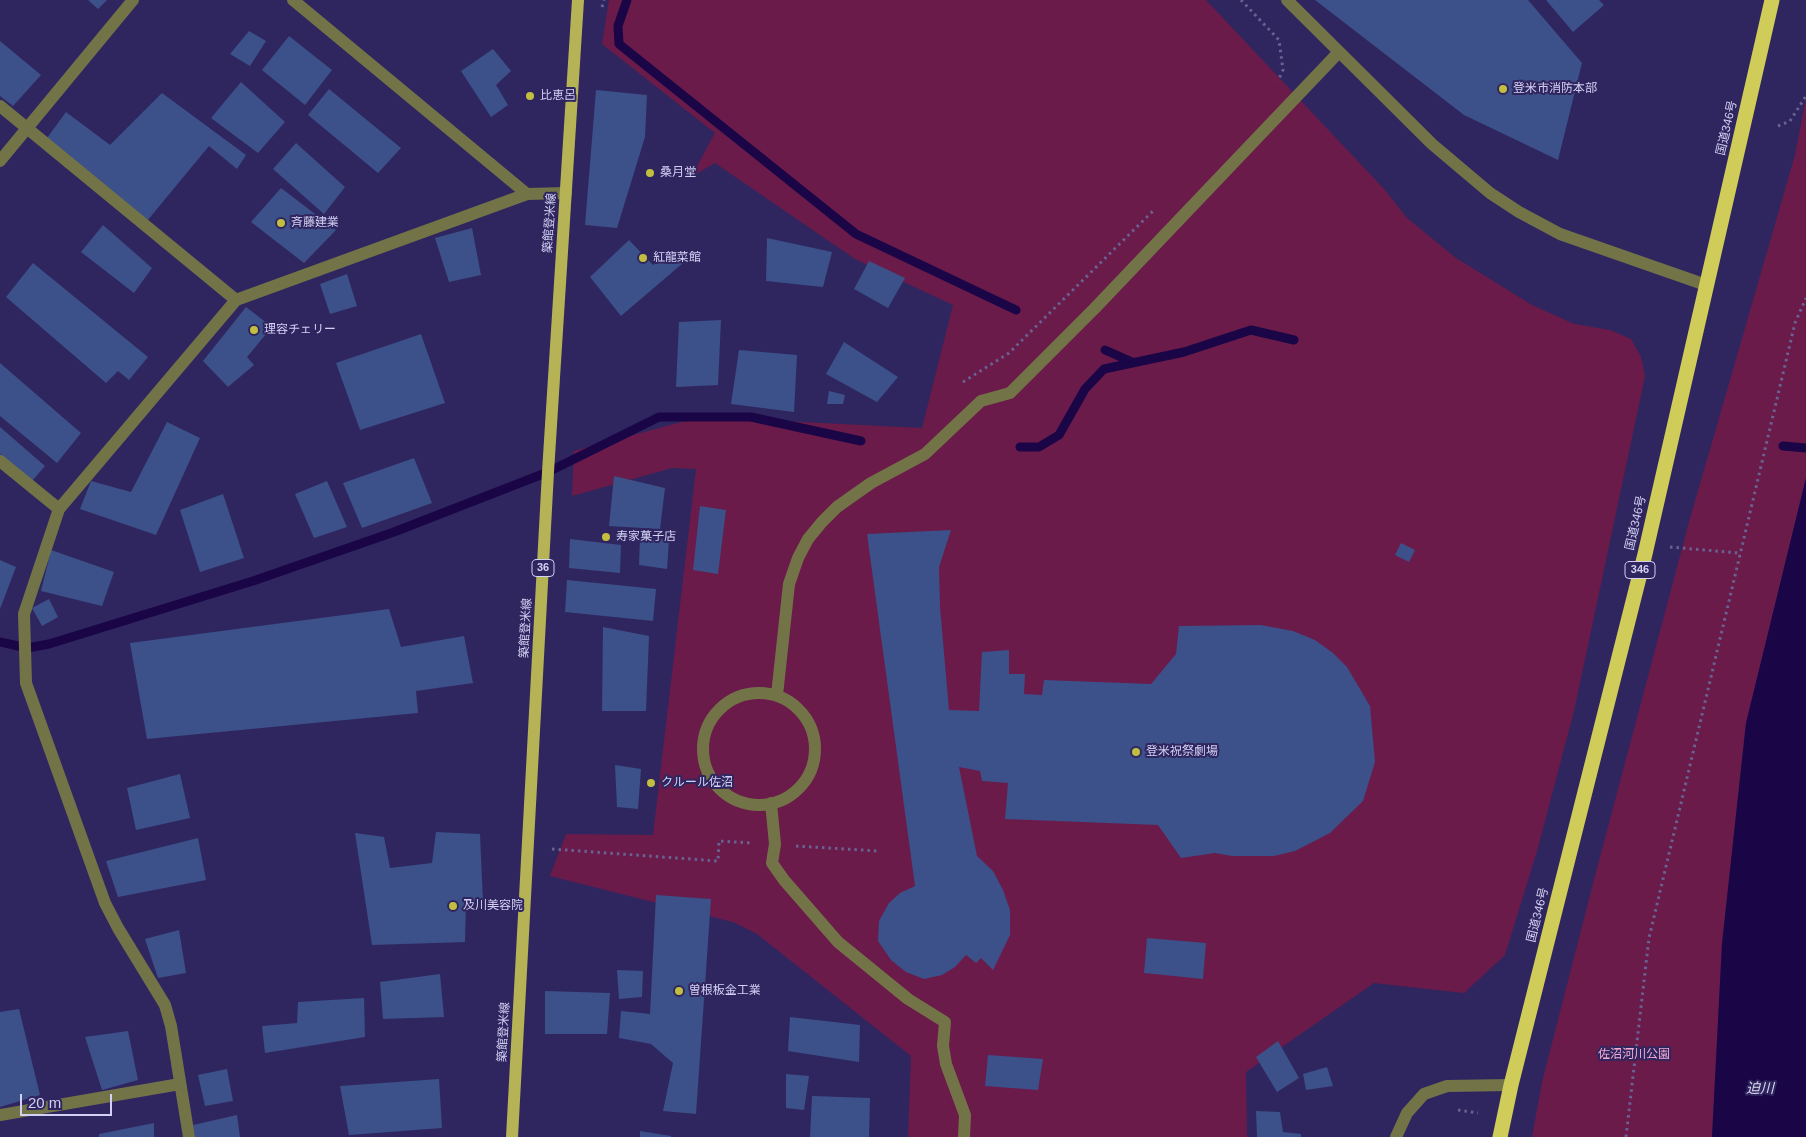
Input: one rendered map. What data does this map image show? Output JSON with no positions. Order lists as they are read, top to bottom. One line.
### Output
{"streets":{"highway":["国道346号","346"],"main road":["築館登米線","36"]},"water":["迫川"],"parks":["佐沼河川公園"],"places":["登米市消防本部","比恵呂","桑月堂","斉藤建業","紅龍菜館","理容チェリー","寿家菓子店","登米祝祭劇場","クルール佐沼","及川美容院","曽根板金工業"],"scale_bar":"20 m"}
